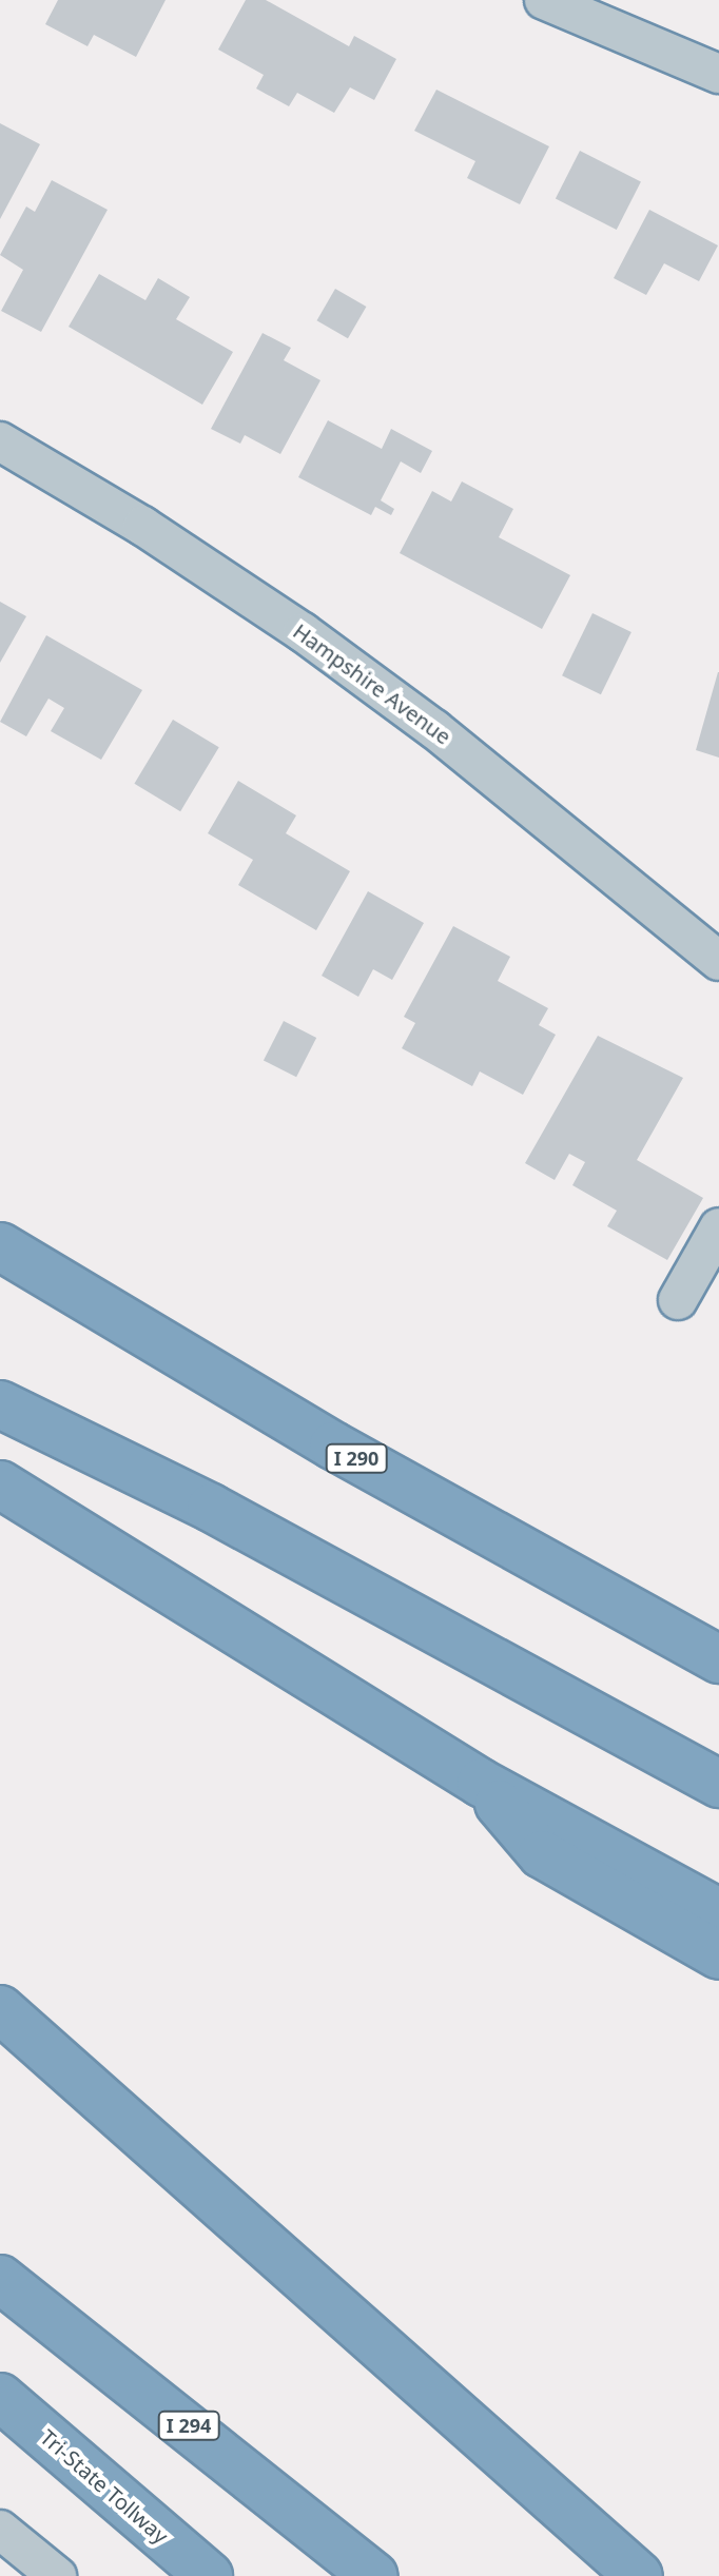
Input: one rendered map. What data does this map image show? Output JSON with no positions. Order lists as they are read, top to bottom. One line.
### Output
{"streets":{"highway":["I 290","I 294","Tri-State Tollway"],"street":["Hampshire Avenue"]}}
